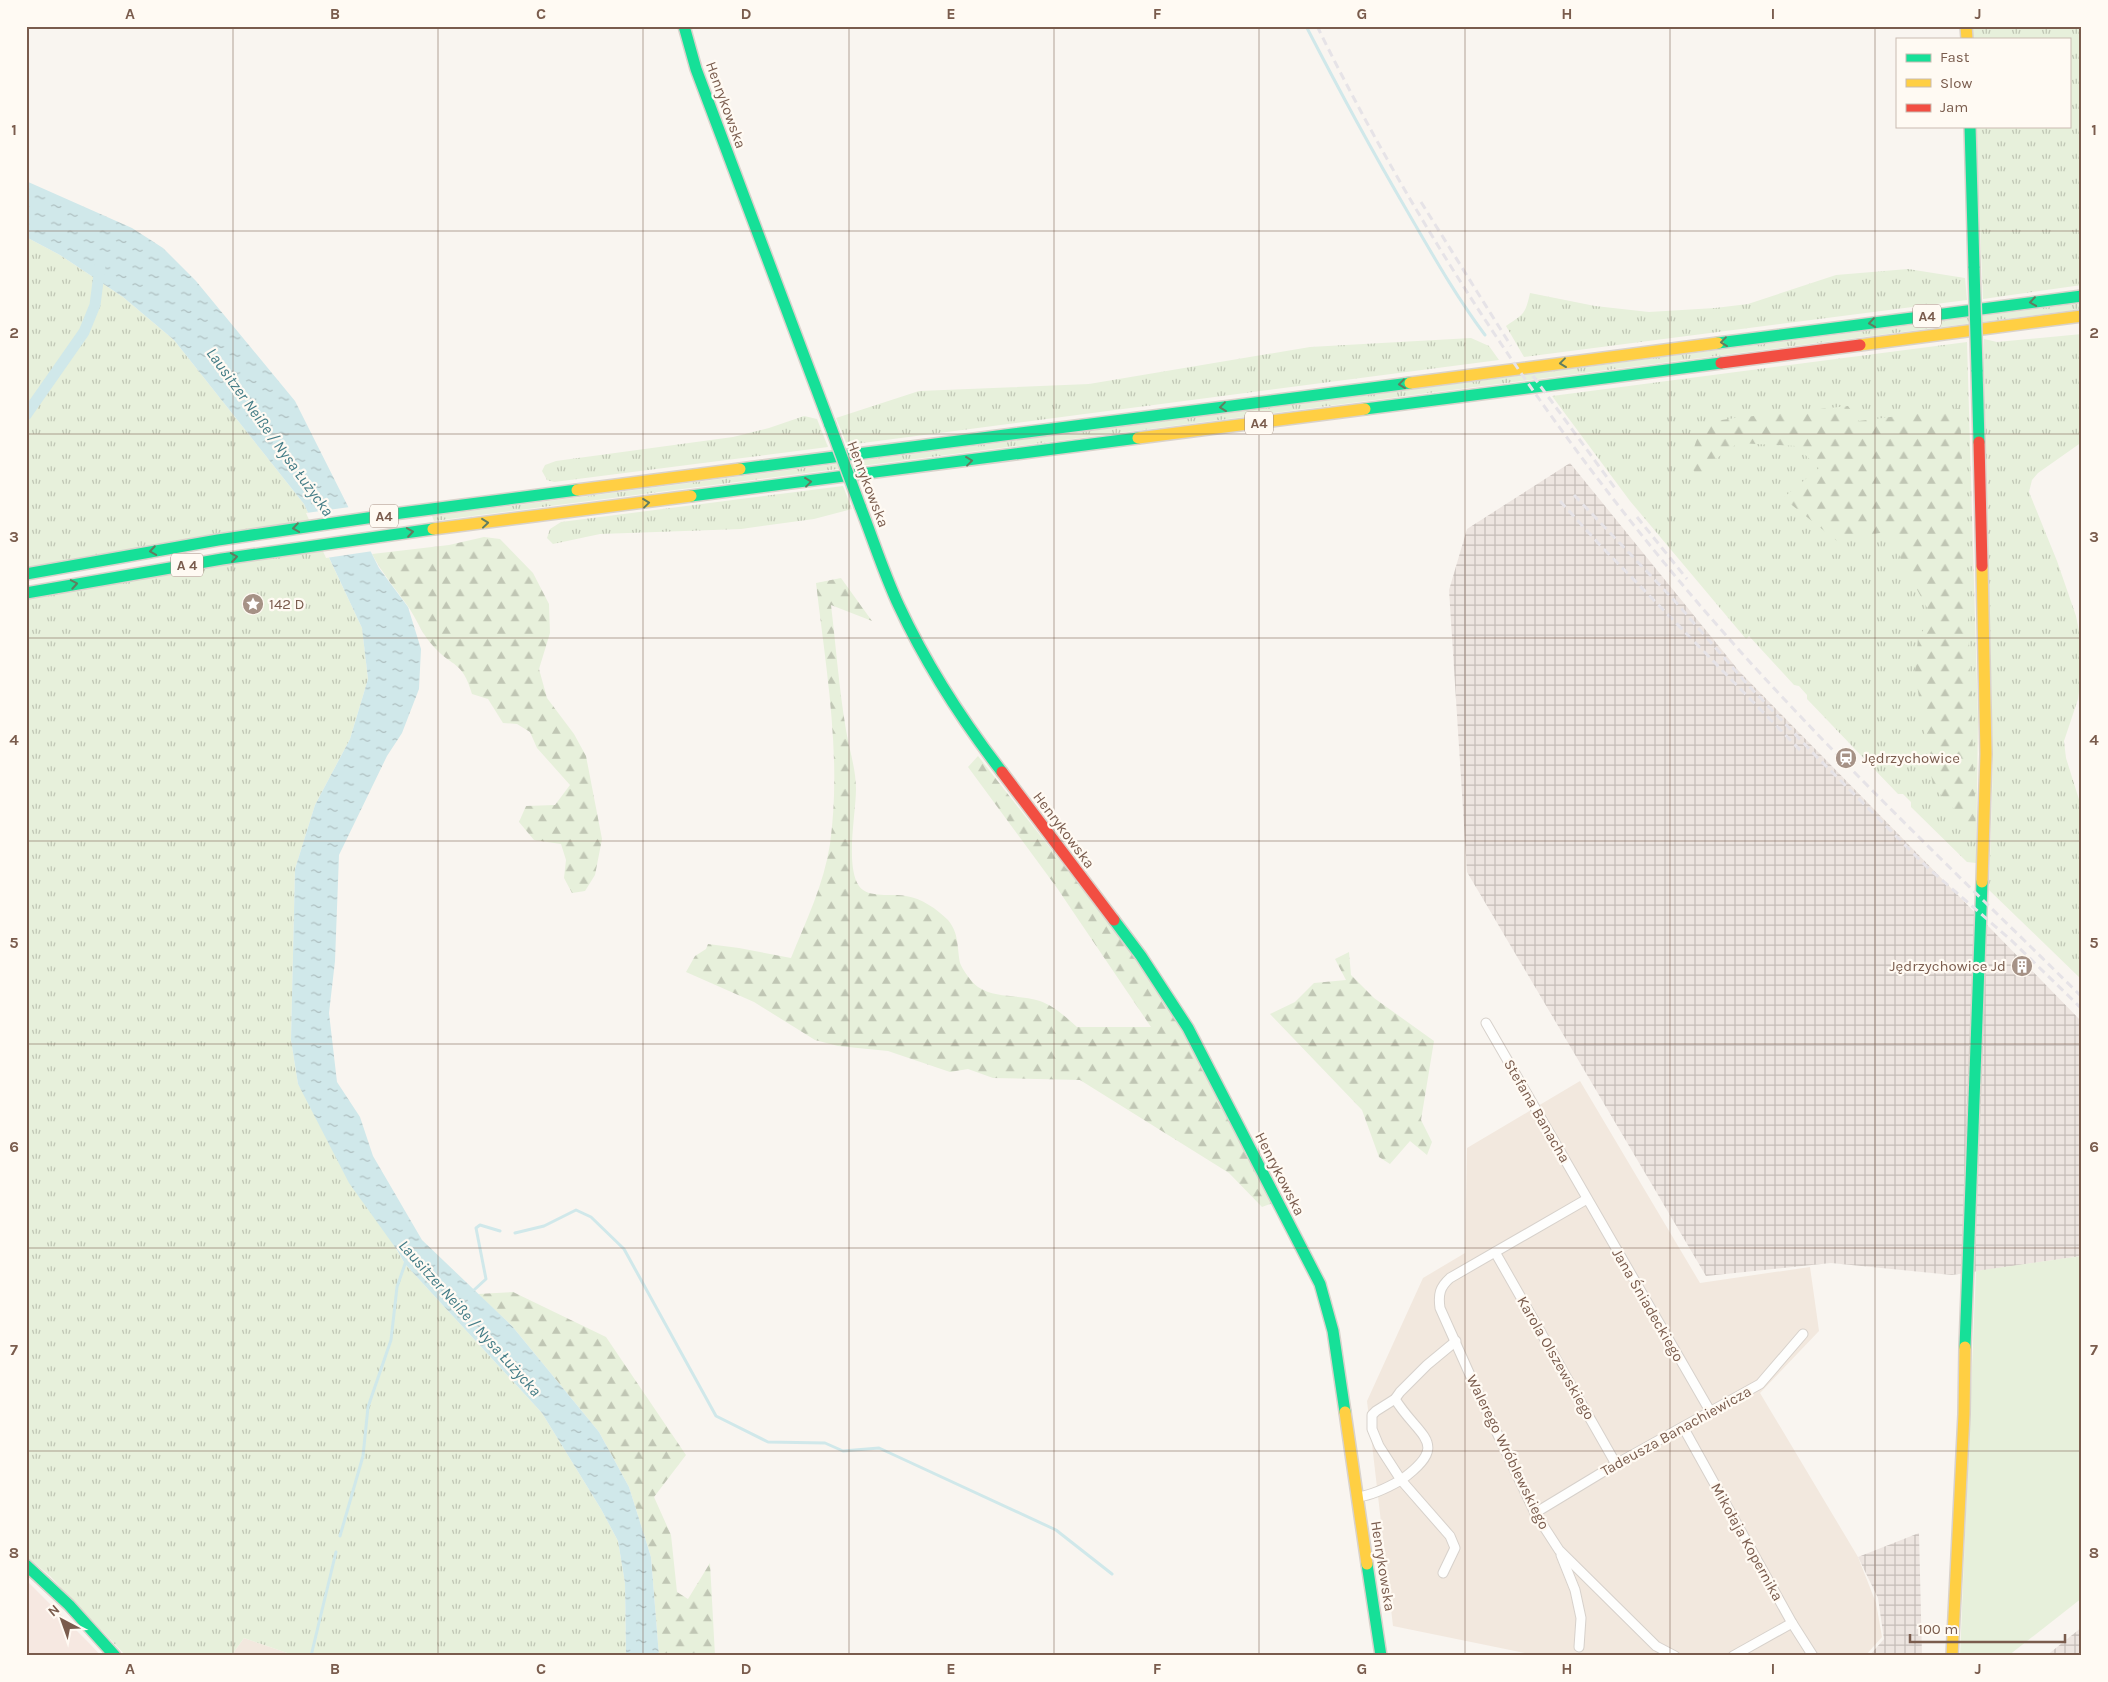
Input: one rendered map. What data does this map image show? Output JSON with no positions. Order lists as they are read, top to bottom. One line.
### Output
{"streets":{"main road":["Henrykowska","A4","A 4"],"street":["Stefana Banacha","Jana Śniadeckiego","Karola Olszewskiego","Tadeusza Banachiewicza","Walerego Wróblewskiego","Mikołaja Kopernika"]},"crossings":[["A4","A 4"],["Stefana Banacha","Jana Śniadeckiego"],["Stefana Banacha","Walerego Wróblewskiego"],["Jana Śniadeckiego","Tadeusza Banachiewicza"],["Jana Śniadeckiego","Walerego Wróblewskiego"],["Karola Olszewskiego","Tadeusza Banachiewicza"],["Karola Olszewskiego","Walerego Wróblewskiego"],["Tadeusza Banachiewicza","Walerego Wróblewskiego"],["Tadeusza Banachiewicza","Mikołaja Kopernika"]],"water":["Lausitzer Neiße / Nysa Łużycka"],"places":{"place":["142 D"],"station":["Jędrzychowice"],"building":["Jędrzychowice Jd"]},"legend":["Fast","Slow","Jam"],"scale_bar":"100 m","north":"top left","grid":{"columns":["A","B","C","D","E","F","G","H","I","J"],"rows":["1","2","3","4","5","6","7","8"]}}
